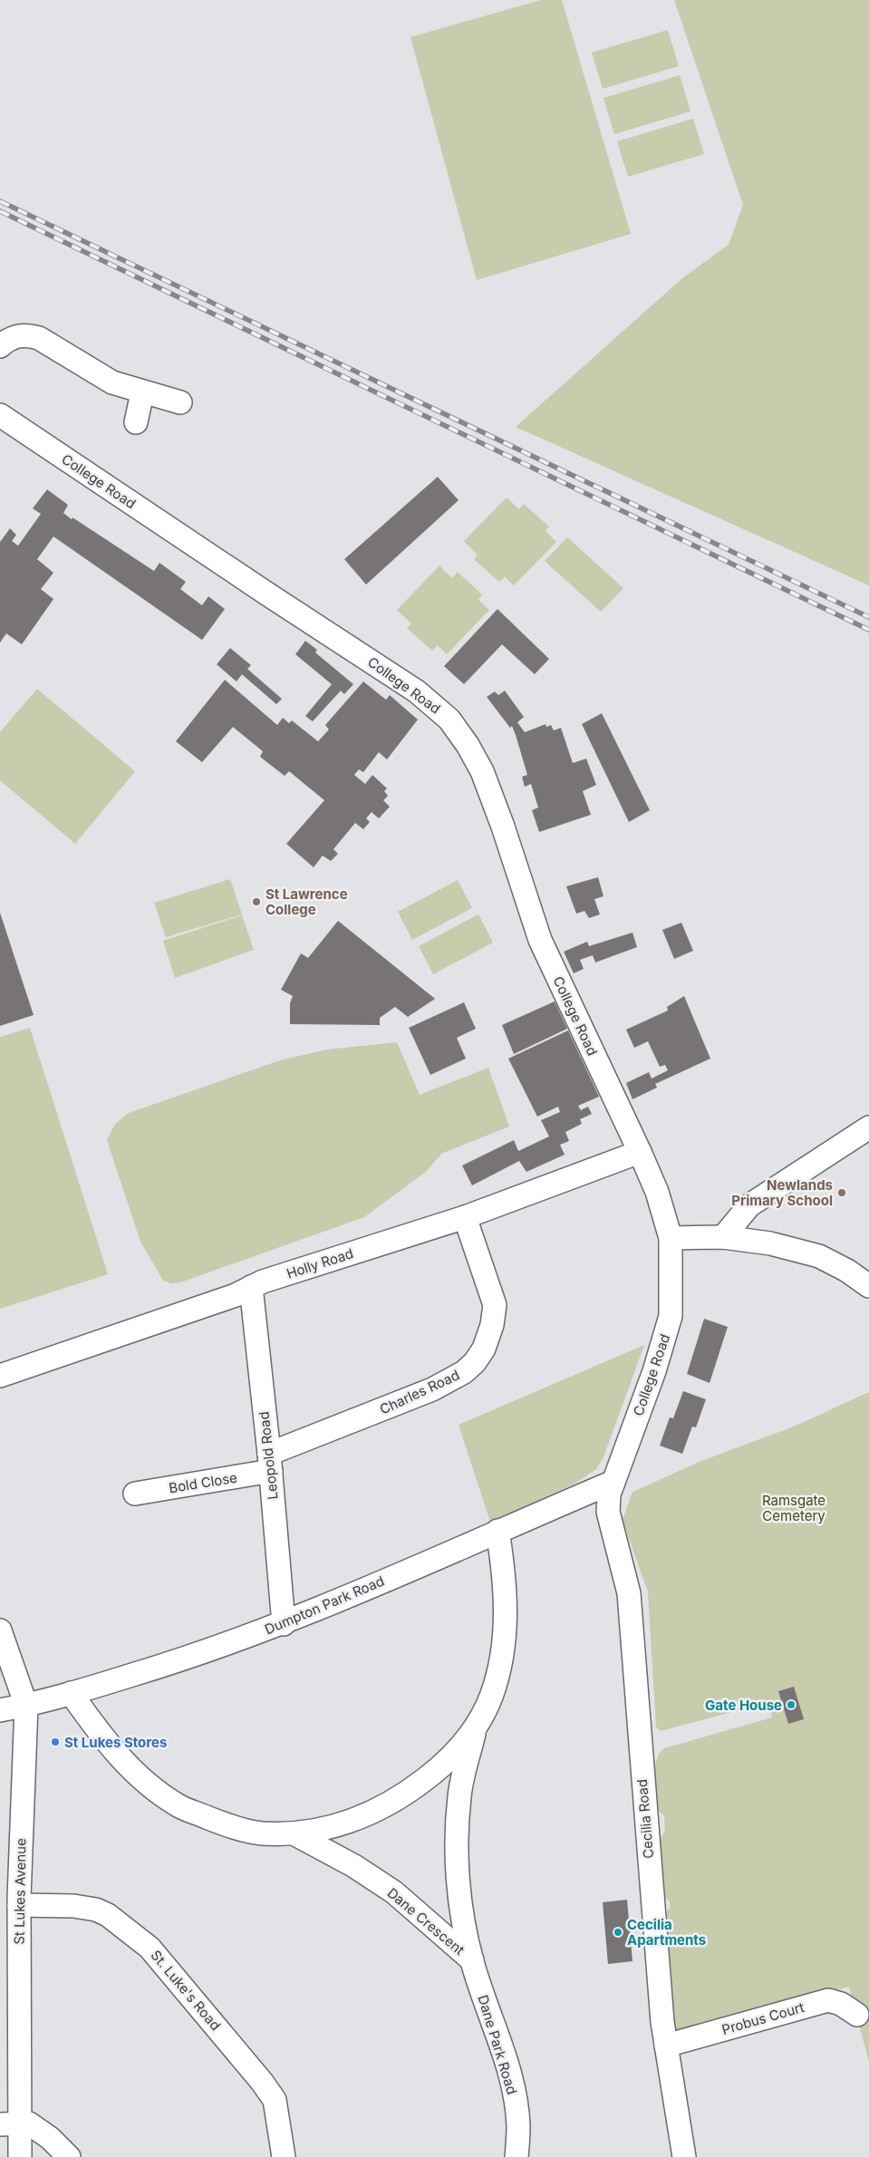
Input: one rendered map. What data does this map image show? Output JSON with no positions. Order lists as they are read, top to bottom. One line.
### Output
{"streets":{"street":["College Road","Holly Road","Charles Road","Leopold Road","Bold Close","Dumpton Park Road","Cecilia Road","St Lukes Avenue","Dane Crescent","St. Luke's Road","Probus Court","Dane Park Road"]},"crossings":[["College Road","Holly Road"],["College Road","Dumpton Park Road"],["College Road","Cecilia Road"],["Holly Road","Charles Road"],["Holly Road","Leopold Road"],["Charles Road","Leopold Road"],["Charles Road","Bold Close"],["Leopold Road","Bold Close"],["Leopold Road","Dumpton Park Road"],["Dumpton Park Road","Cecilia Road"],["Dumpton Park Road","St Lukes Avenue"],["Dumpton Park Road","Dane Crescent"],["Cecilia Road","Probus Court"],["St Lukes Avenue","St. Luke's Road"],["Dane Crescent","Dane Park Road"]],"parks":["Ramsgate Cemetery"],"places":["St Lawrence College","Newlands Primary School","Gate House","St Lukes Stores","Cecilia Apartments"]}
